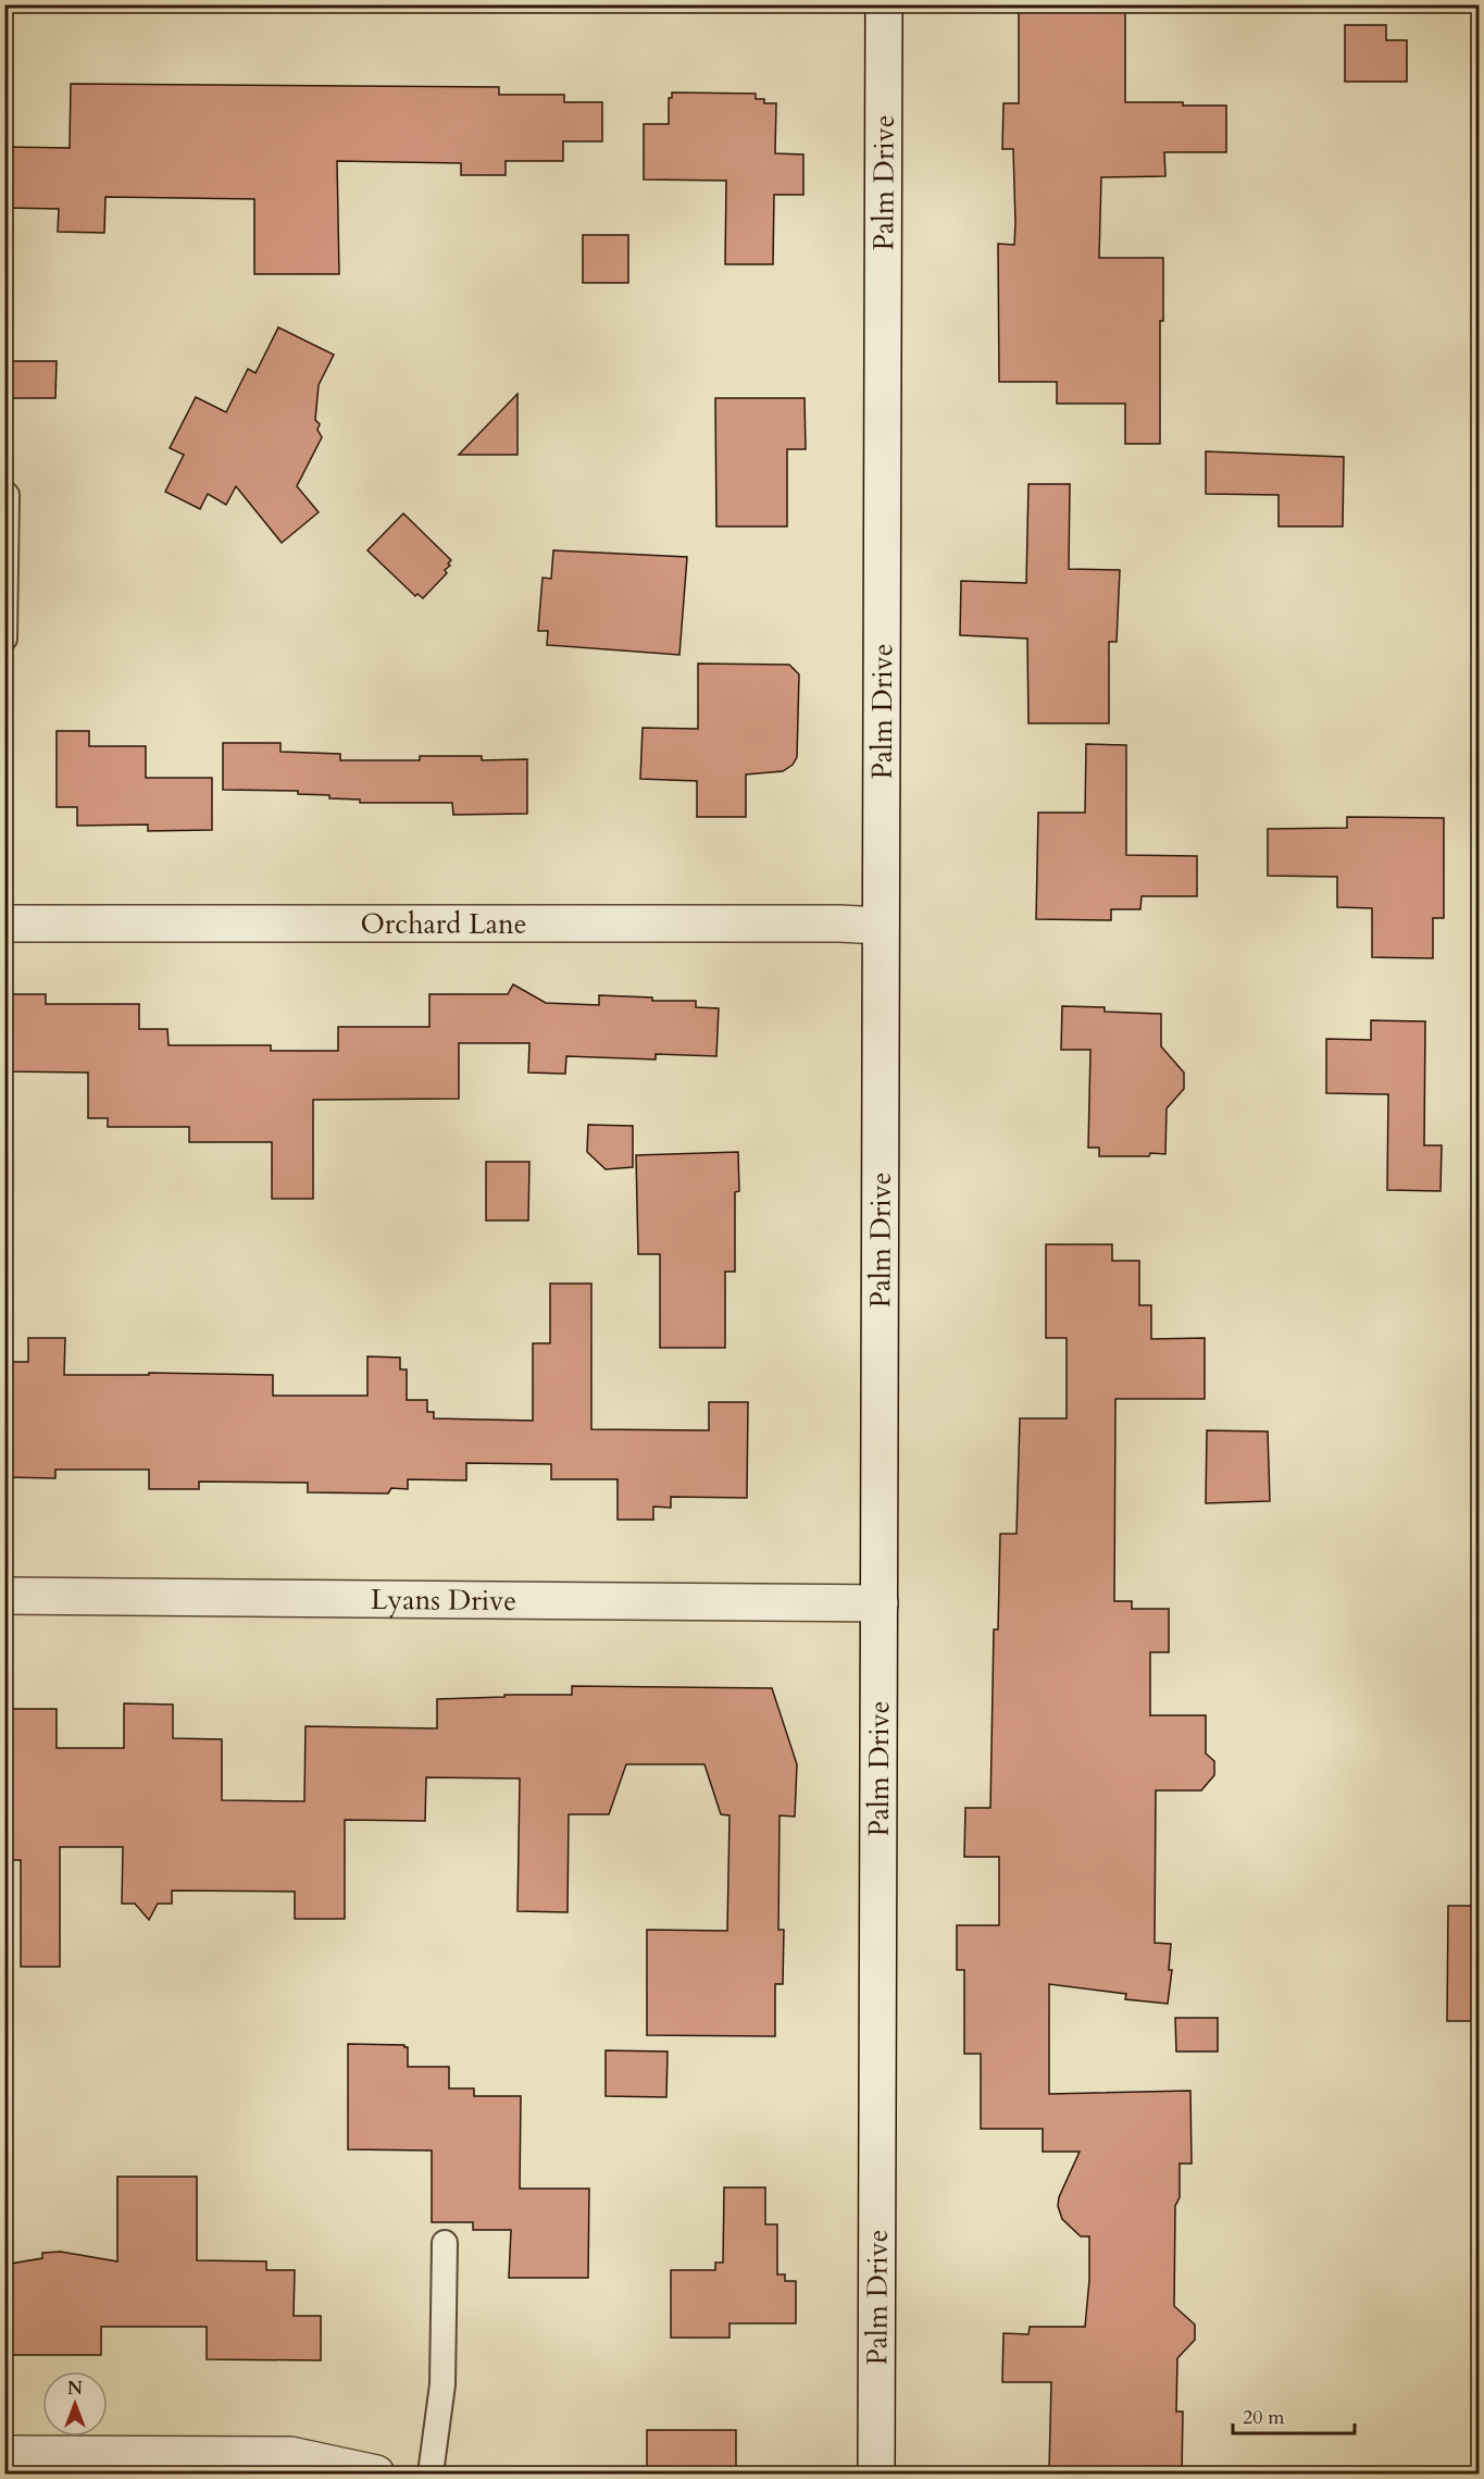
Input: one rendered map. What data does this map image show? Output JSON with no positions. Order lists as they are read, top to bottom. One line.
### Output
{"streets":{"street":["Palm Drive","Orchard Lane","Lyans Drive"]},"crossings":[["Palm Drive","Orchard Lane"],["Palm Drive","Lyans Drive"]],"scale_bar":"20 m","north":"top"}
